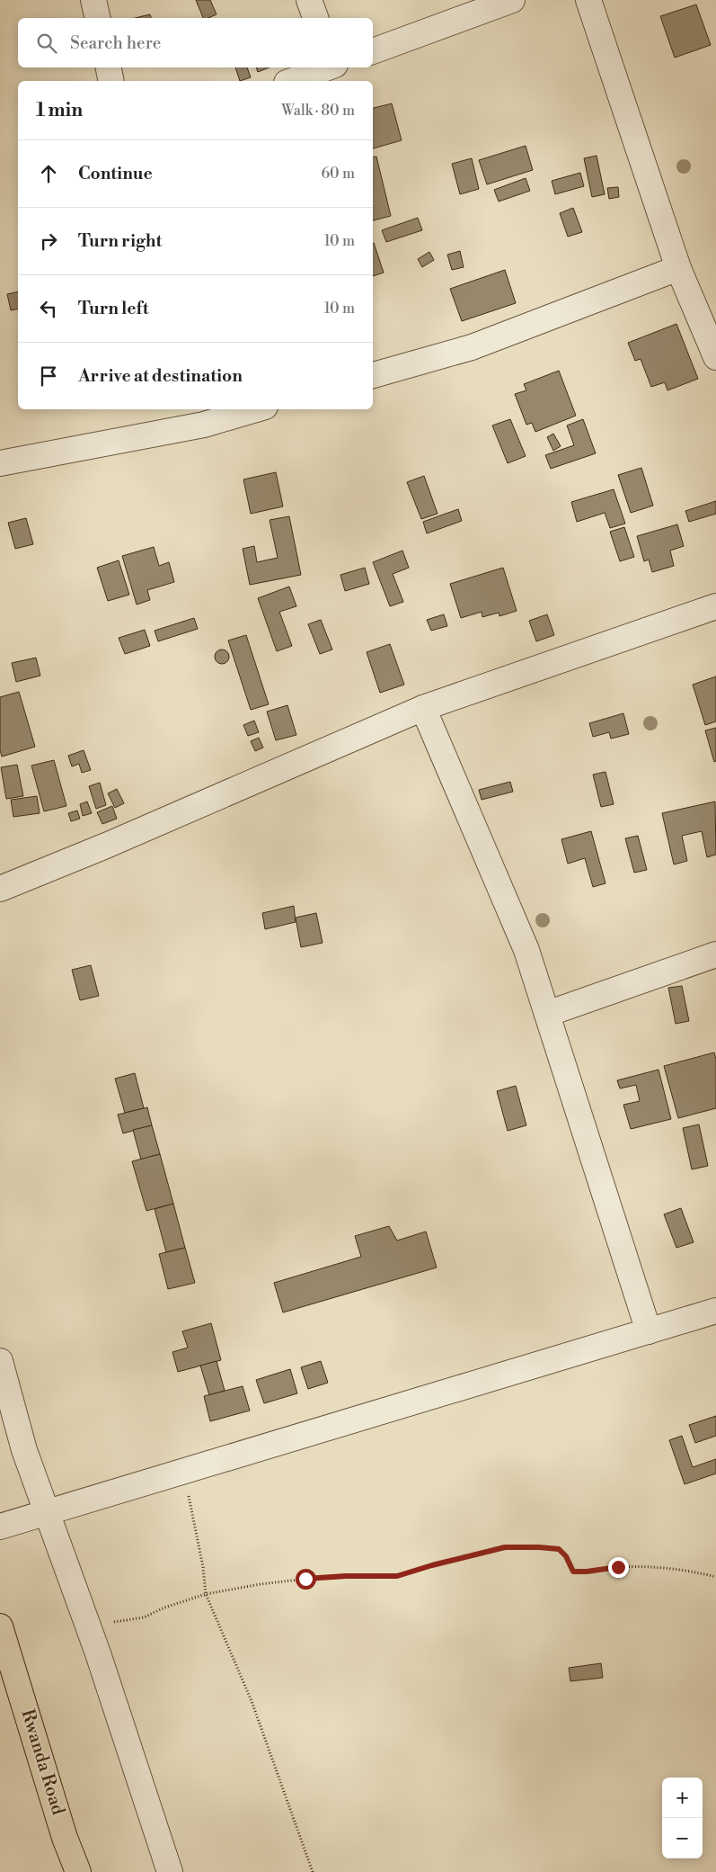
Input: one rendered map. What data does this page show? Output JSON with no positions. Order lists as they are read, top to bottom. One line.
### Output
{"streets":{"highway":["Rwanda Road"]},"page":{"search":"Search here","heading":["1 min","Walk · 80 m"],"list":[["Continue","60 m"],["Turn right","10 m"],["Turn left","10 m"],"Arrive at destination"],"map_buttons":["+","−"]}}
